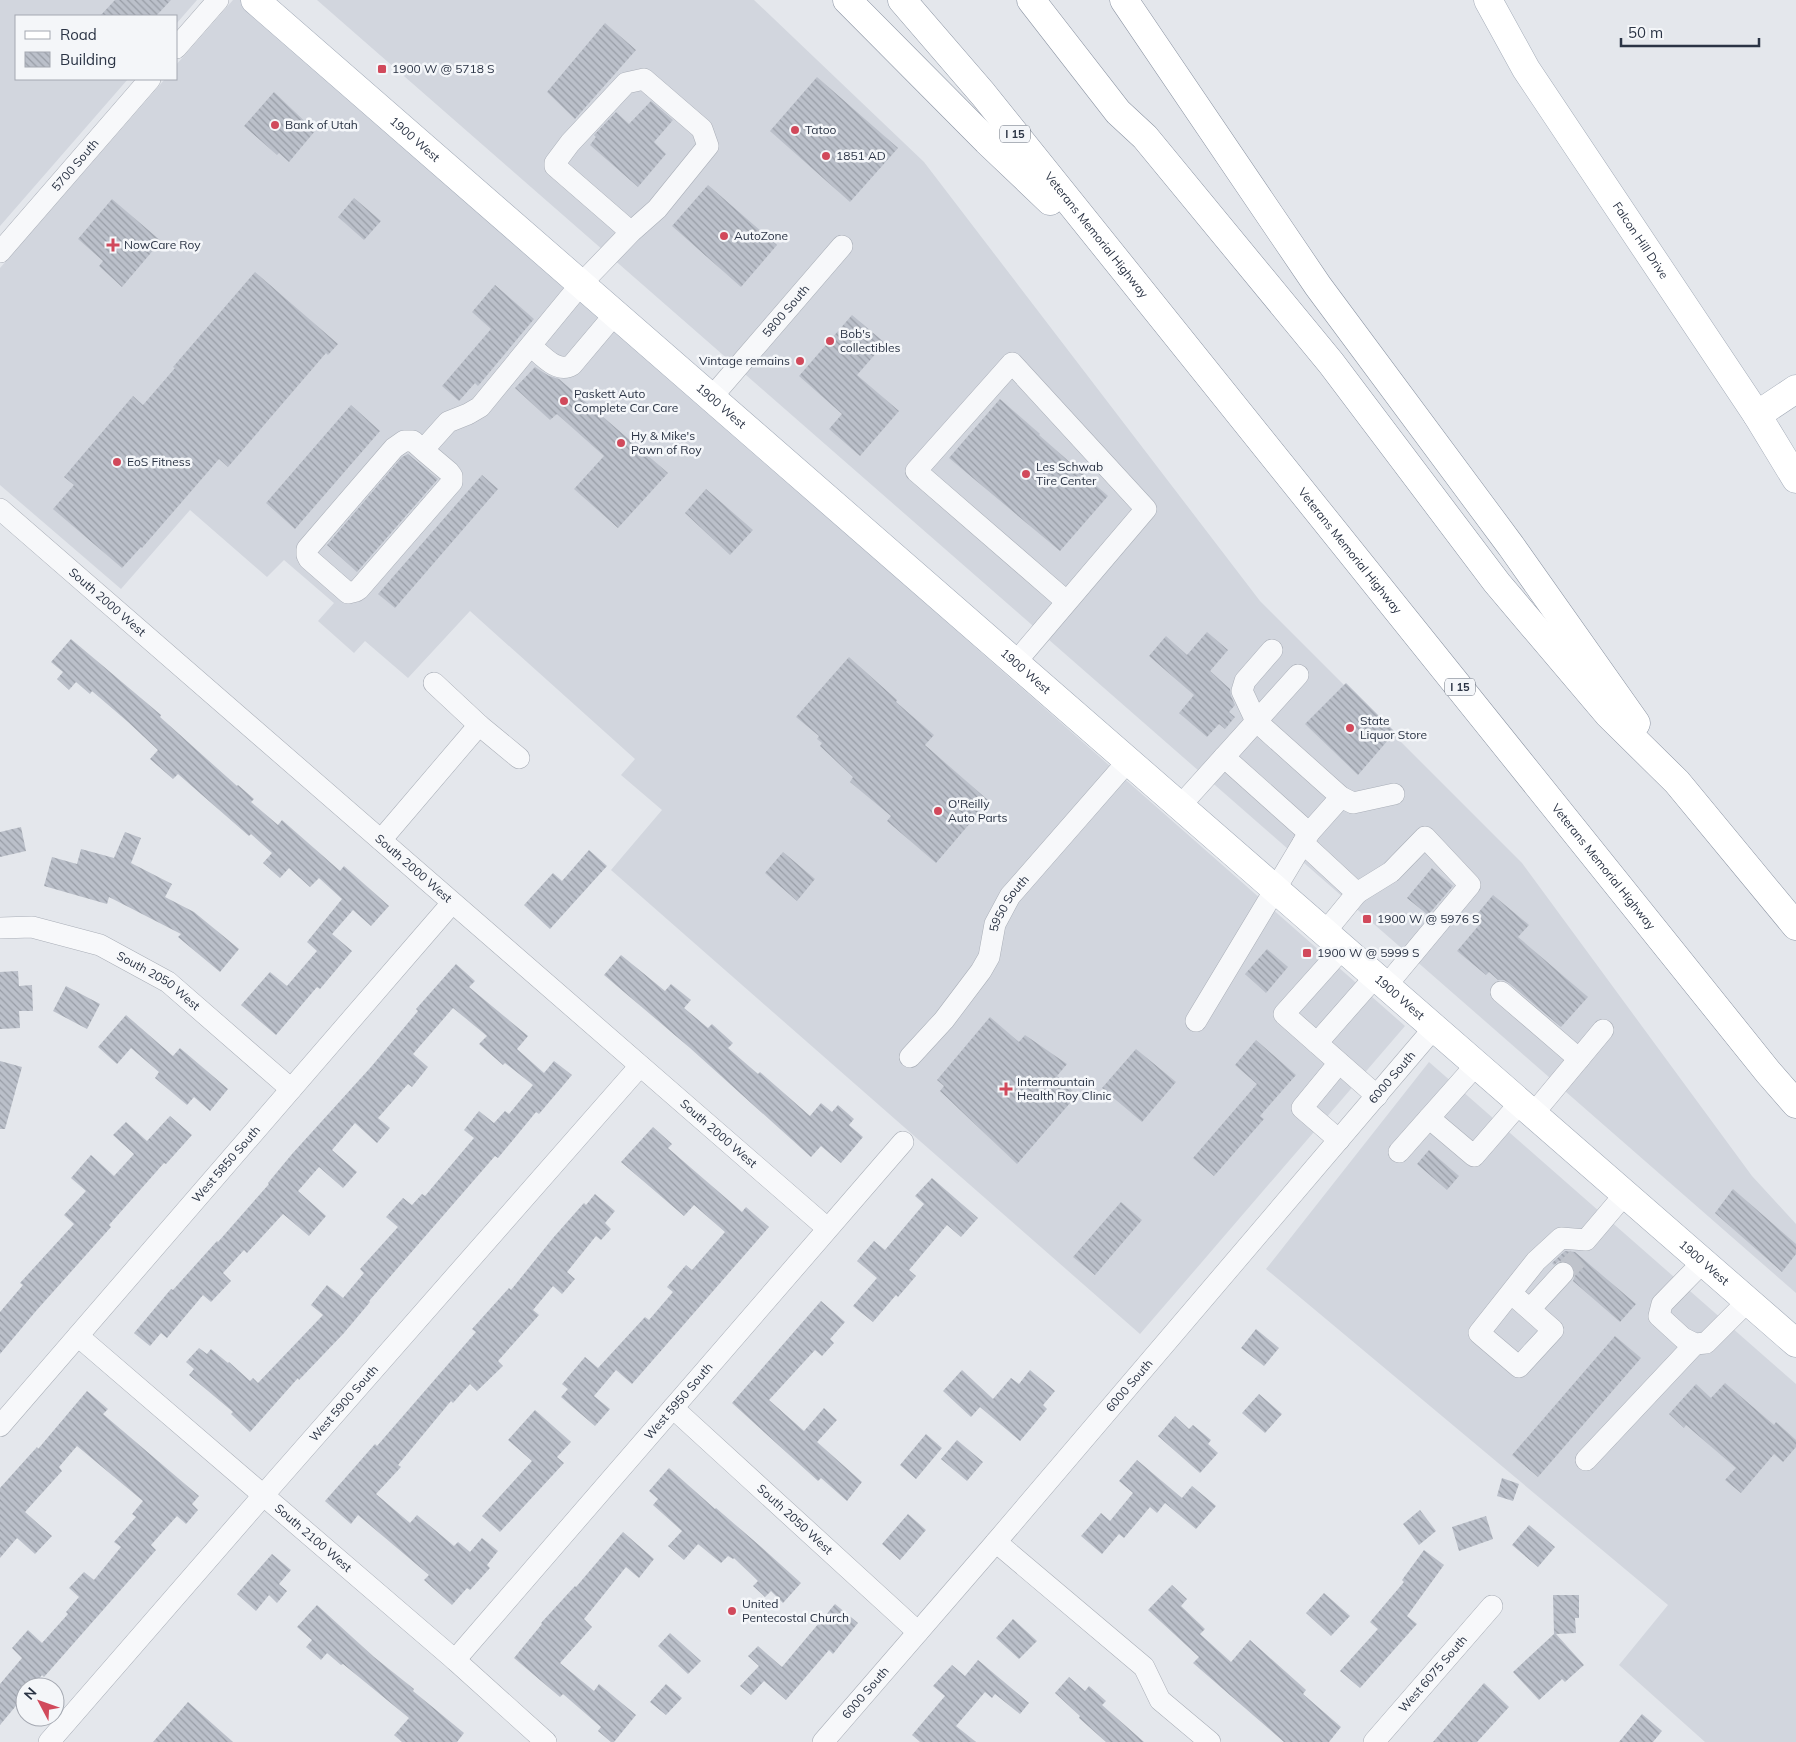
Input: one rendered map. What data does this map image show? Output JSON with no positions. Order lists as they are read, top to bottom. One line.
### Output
{"streets":{"main road":["I 15","1900 West","Veterans Memorial Highway","Falcon Hill Drive"],"street":["5700 South","5800 South","South 2000 West","5950 South","South 2050 West","6000 South","West 5850 South","West 5950 South","West 5900 South","South 2100 West","West 6075 South"]},"crossings":[["1900 West","5800 South"],["1900 West","5950 South"],["1900 West","6000 South"],["South 2000 West","West 5850 South"],["South 2000 West","West 5950 South"],["South 2000 West","West 5900 South"],["South 2050 West","6000 South"],["South 2050 West","West 5850 South"],["South 2050 West","West 5950 South"],["West 5850 South","South 2100 West"],["West 5950 South","South 2100 West"],["West 5900 South","South 2100 West"]],"places":{"transit":["1900 W @ 5718 S","1900 W @ 5976 S","1900 W @ 5999 S"],"other":["Bank of Utah","Tatoo","1851 AD","AutoZone","Bob's collectibles","Vintage remains","Paskett Auto Complete Car Care","Hy & Mike's Pawn of Roy","EoS Fitness","Les Schwab Tire Center","State Liquor Store","O'Reilly Auto Parts","United Pentecostal Church"],"health":["NowCare Roy","Intermountain Health Roy Clinic"]},"legend":["Road","Building"],"scale_bar":"50 m","north":"top left"}
